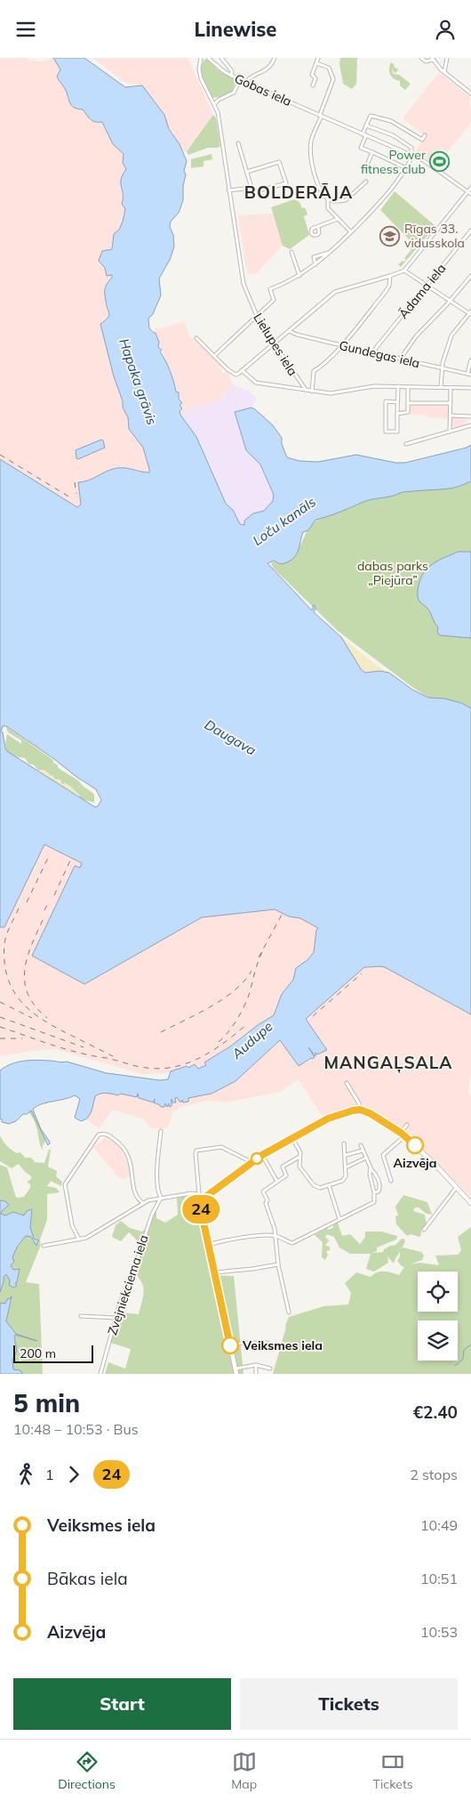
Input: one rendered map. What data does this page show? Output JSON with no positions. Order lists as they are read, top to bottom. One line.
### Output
{"streets":{"street":["Gobas iela","Ādama iela","Lielupes iela","Gundegas iela","Zvejniekciema iela"]},"crossings":[["Ādama iela","Gundegas iela"]],"districts":["BOLDERĀJA","MANGAĻSALA"],"water":["Hapaka grāvis","Loču kanāls","Daugava","Audupe"],"parks":["dabas parks „Piejūra”"],"places":{"sports":["Power fitness club"],"school or university":["Rīgas 33. vidusskola"],"other":["Aizvēja","Veiksmes iela"]},"lines":["bus line 24"],"scale_bar":"200 m","page":{"header":"Linewise","on_map":"24","scale":"200 m","heading":["5 min","10:48 – 10:53 · Bus","€2.40"],"legs":["1","24","2 stops"],"list":[{"name":"Veiksmes iela","value":"10:49"},{"name":"Bākas iela","value":"10:51"},{"name":"Aizvēja","value":"10:53"}],"buttons":["Start","Tickets"],"tabs":["Directions","Map","Tickets"]}}
